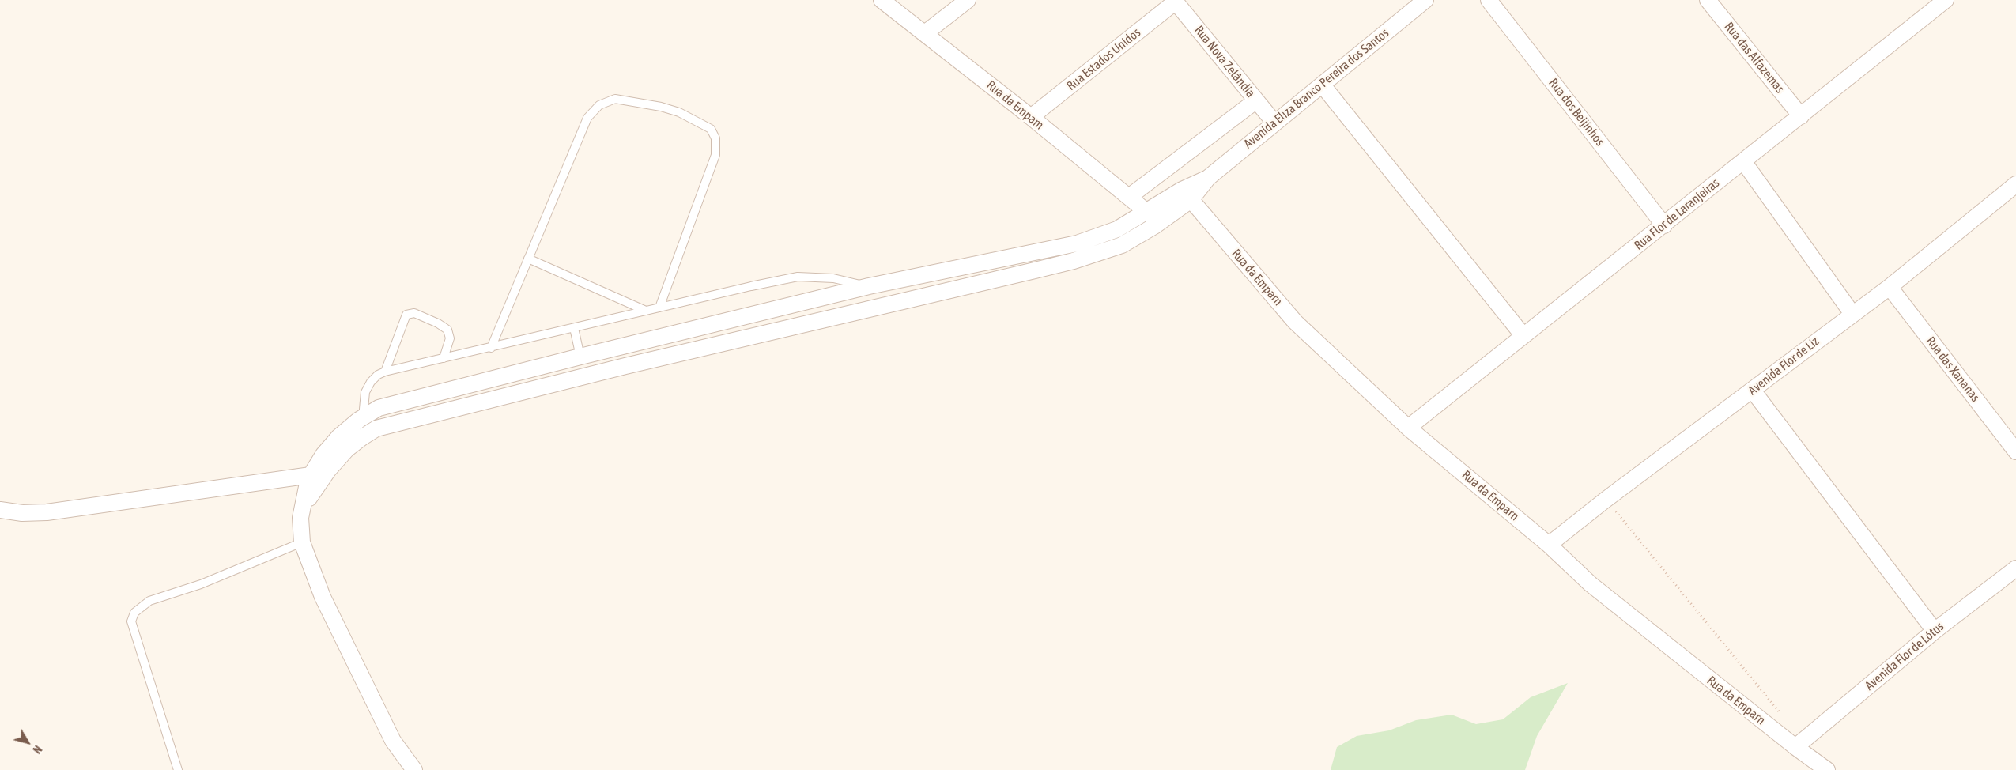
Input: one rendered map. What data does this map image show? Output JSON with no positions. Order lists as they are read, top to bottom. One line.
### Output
{"streets":{"street":["Rua das Alfazemas","Rua Estados Unidos","Rua Nova Zelândia","Avenida Eliza Branco Pereira dos Santos","Rua da Empam","Rua dos Beijinhos","Rua Flor de Laranjeiras","Rua da Emparn","Avenida Flor de Liz","Rua das Xananas","Avenida Flor de Lótus"]},"crossings":[["Rua das Alfazemas","Rua Flor de Laranjeiras"],["Rua Estados Unidos","Rua Nova Zelândia"],["Rua Estados Unidos","Rua da Empam"],["Rua Nova Zelândia","Avenida Eliza Branco Pereira dos Santos"],["Avenida Eliza Branco Pereira dos Santos","Rua da Emparn"],["Rua dos Beijinhos","Rua Flor de Laranjeiras"],["Rua Flor de Laranjeiras","Rua da Emparn"],["Rua da Emparn","Avenida Flor de Liz"],["Rua da Emparn","Avenida Flor de Lótus"],["Avenida Flor de Liz","Rua das Xananas"]],"north":"bottom right"}
